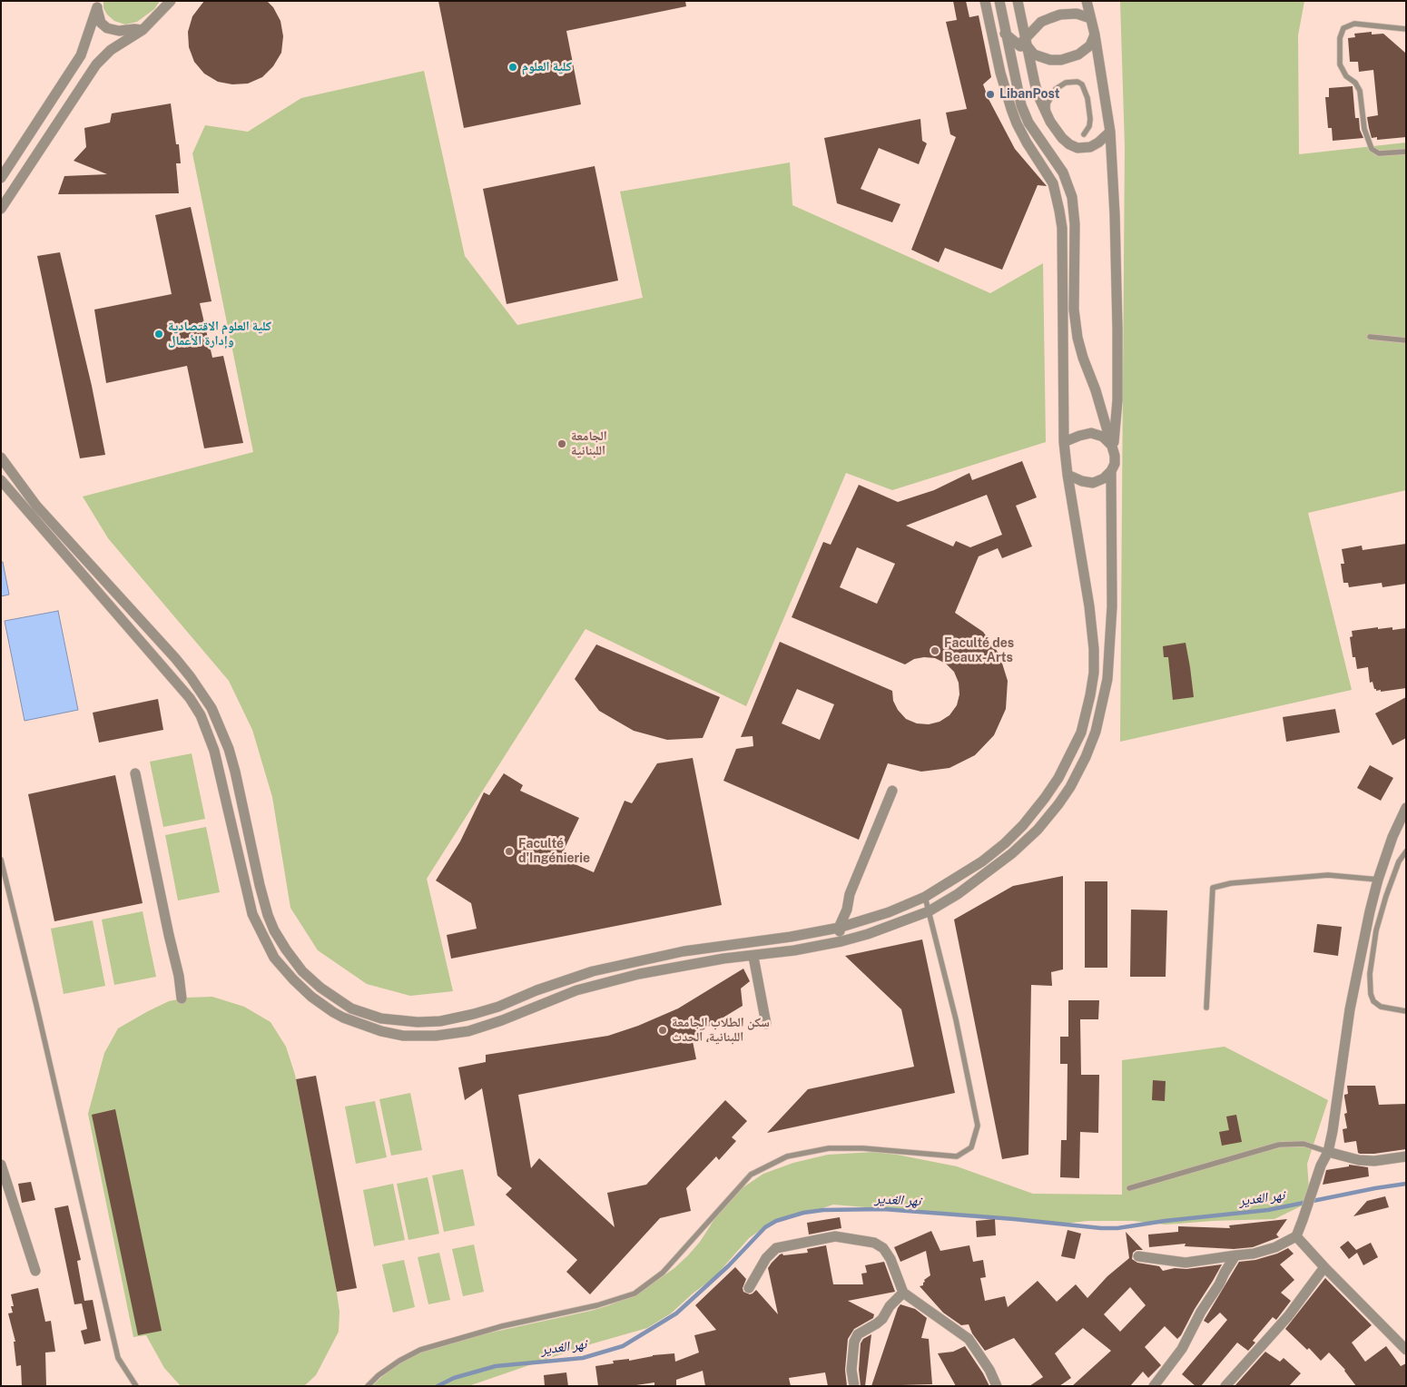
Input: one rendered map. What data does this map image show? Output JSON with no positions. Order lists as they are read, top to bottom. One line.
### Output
{"water":["نهر الغدير"],"places":["كلية العلوم","LibanPost","كلية العلوم الاقتصادية وإدارة الأعمال","الجامعة اللبنانية","Faculté des Beaux-Arts","Faculté d'Ingénierie","سكن الطلاب الجامعة اللبنانية، الحدث"]}
